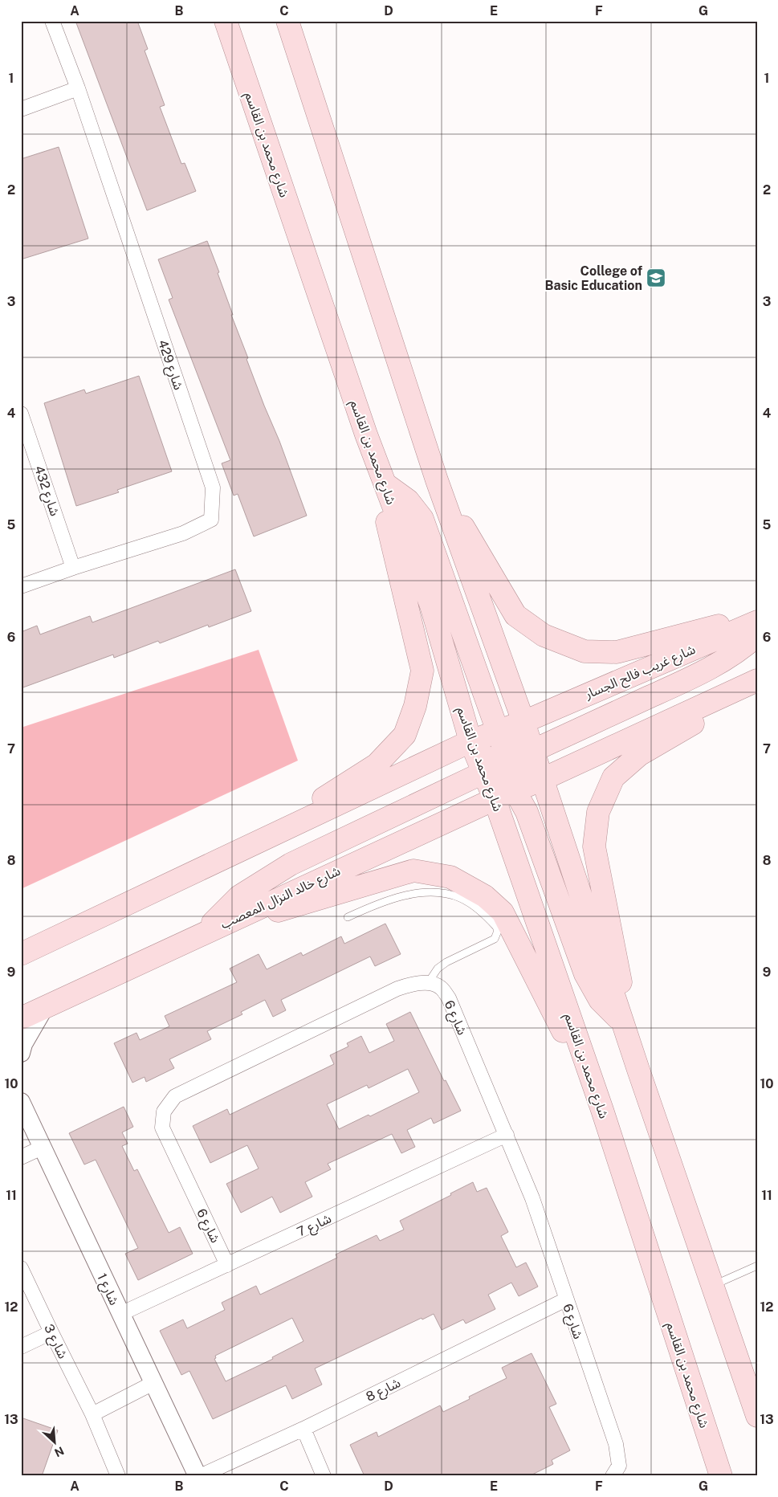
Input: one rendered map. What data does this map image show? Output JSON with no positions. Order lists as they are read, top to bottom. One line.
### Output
{"streets":{"main road":["شارع محمد بن القاسم","شارع غريب فالح الجسار","شارع خالد النزال المعصب"],"street":["شارع 429","شارع 432","شارع 6","شارع 7","شارع 1","شارع 3","شارع 8"]},"crossings":[["شارع محمد بن القاسم","شارع خالد النزال المعصب"],["شارع 429","شارع 432"],["شارع 6","شارع 7"],["شارع 6","شارع 8"],["شارع 7","شارع 1"],["شارع 1","شارع 8"]],"places":{"school or university":["College of Basic Education"]},"north":"bottom right","grid":{"columns":["A","B","C","D","E","F","G"],"rows":["1","2","3","4","5","6","7","8","9","10","11","12","13"]}}
